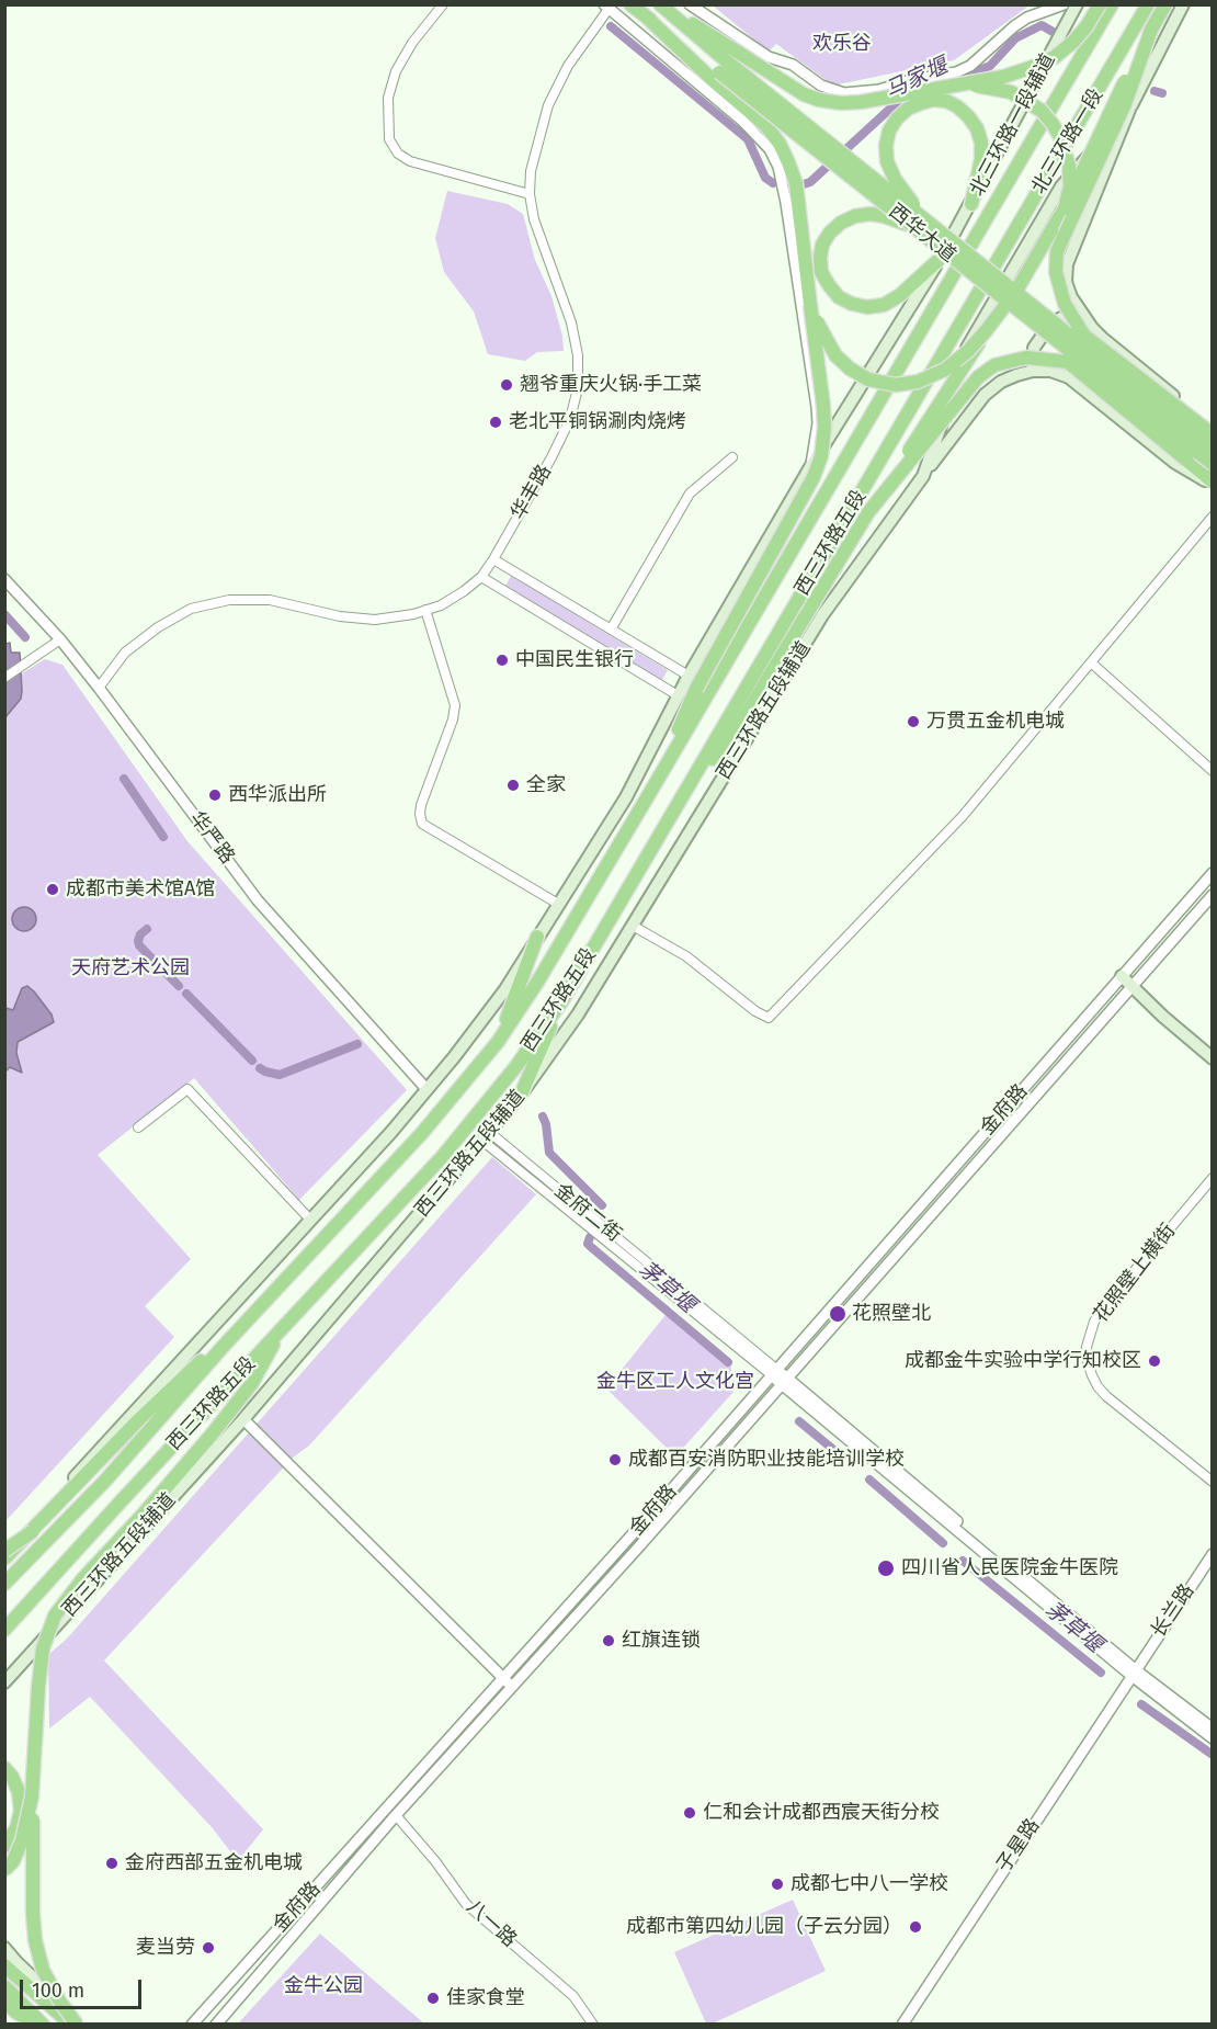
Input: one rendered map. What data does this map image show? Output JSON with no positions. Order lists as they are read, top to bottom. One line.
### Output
{"streets":{"highway":["北三环路一段","西华大道","西三环路五段"],"main road":["北三环路一段辅道","西三环路五段辅道"],"street":["华丰路","华严路","金府路","金府二街","花照壁上横街","长兰路","子星路","八一路"]},"crossings":[["北三环路一段","西三环路五段"],["华丰路","华严路"],["西三环路五段辅道","金府二街"],["金府路","金府二街"],["金府路","八一路"],["长兰路","子星路"]],"water":["马家堰","茅草堰"],"parks":["欢乐谷","天府艺术公园","金牛区工人文化宫","金牛公园"],"places":["翘爷重庆火锅·手工菜","老北平铜锅涮肉烧烤","中国民生银行","万贯五金机电城","全家","西华派出所","成都市美术馆A馆","花照壁北","成都金牛实验中学行知校区","成都百安消防职业技能培训学校","四川省人民医院金牛医院","红旗连锁","仁和会计成都西宸天街分校","金府西部五金机电城","成都七中八一学校","成都市第四幼儿园（子云分园）","麦当劳","佳家食堂"],"scale_bar":"100 m"}
